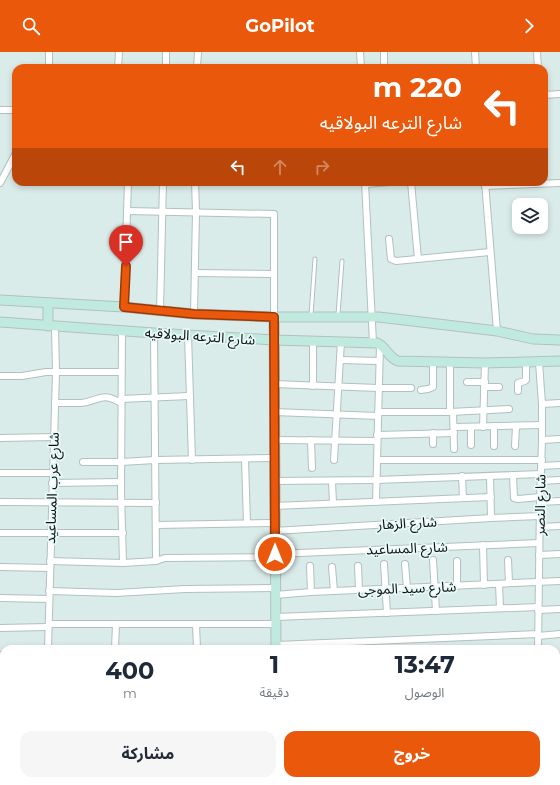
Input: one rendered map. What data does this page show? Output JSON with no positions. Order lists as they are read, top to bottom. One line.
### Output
{"streets":{"street":["شارع الترعه البولاقيه","شارع عرب المساعيد","شارع النصر","شارع الزهار","شارع المساعيد","شارع سيد الموجى"]},"crossings":[["شارع الترعه البولاقيه","شارع عرب المساعيد"],["شارع عرب المساعيد","شارع المساعيد"],["شارع عرب المساعيد","شارع سيد الموجى"],["شارع النصر","شارع الزهار"],["شارع النصر","شارع المساعيد"],["شارع النصر","شارع سيد الموجى"]],"page":{"header":"GoPilot","turn":["220 m","شارع الترعه البولاقيه"],"eta":["13:47","الوصول","1","دقيقة","400","m"],"buttons":["خروج","مشاركة"]}}
